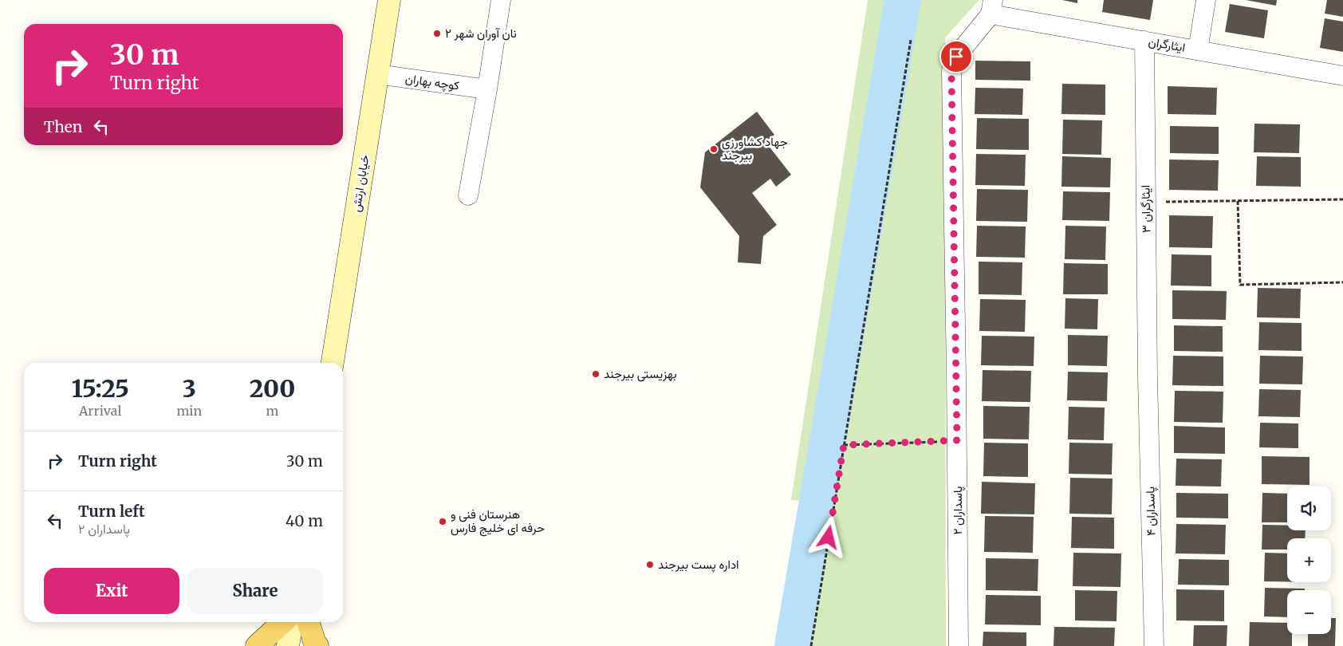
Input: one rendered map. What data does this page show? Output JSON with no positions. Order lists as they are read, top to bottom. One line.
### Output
{"streets":{"main road":["خیابان ارتش"],"street":["ایثارگران","کوچه بهاران","ایثارگران ۳","پاسداران ۲","پاسداران ۴"]},"crossings":[["ایثارگران","ایثارگران ۳"],["ایثارگران","پاسداران ۲"],["کوچه بهاران","خیابان ارتش"],["ایثارگران ۳","پاسداران ۴"]],"places":["نان آوران شهر ۲","جهاد کشاورزی بیرجند","بهزیستی بیرجند","هنرستان فنی و حرفه ای خلیج فارس","اداره پست بیرجند"],"page":{"turn":["30 m","Turn right"],"then":"Then","eta":["15:25","Arrival","3","min","200","m"],"list":[{"name":"Turn right","value":"30 m"},{"name":"Turn left","note":"پاسداران ۲","value":"40 m"}],"map_buttons":["+","−"],"buttons":["Exit","Share"]}}
